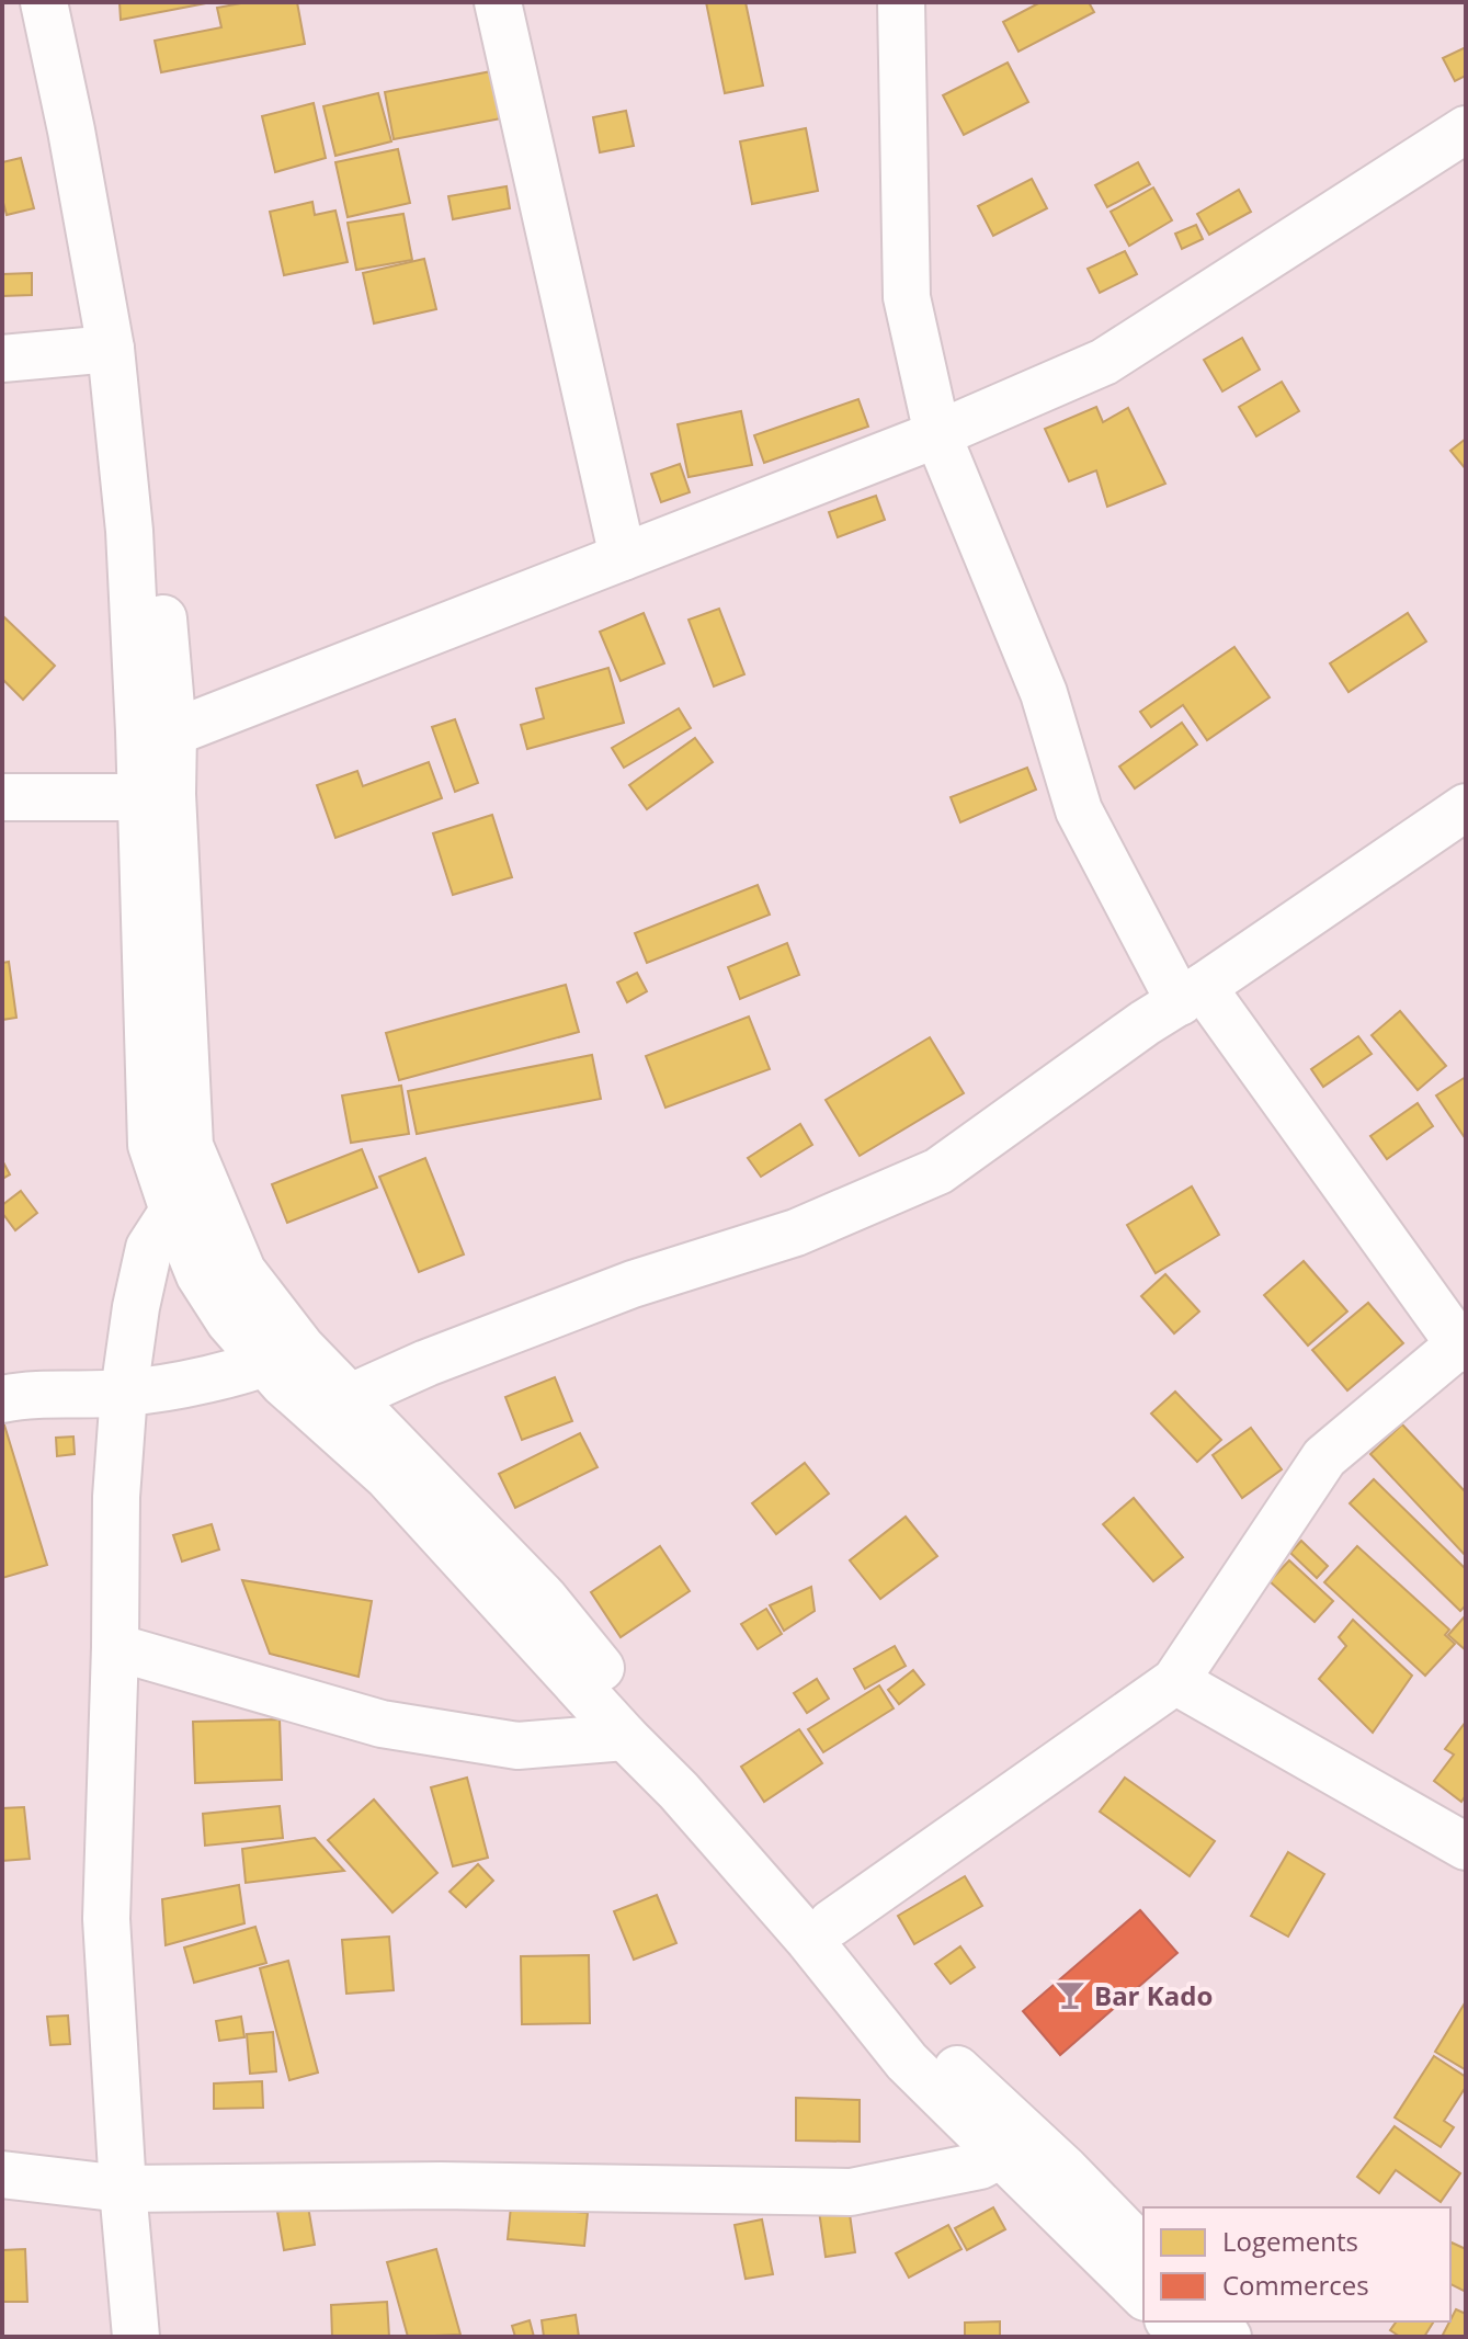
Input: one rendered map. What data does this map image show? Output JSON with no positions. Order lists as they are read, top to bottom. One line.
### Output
{"places":{"bar":["Bar Kado"]},"legend":["Logements","Commerces"]}
